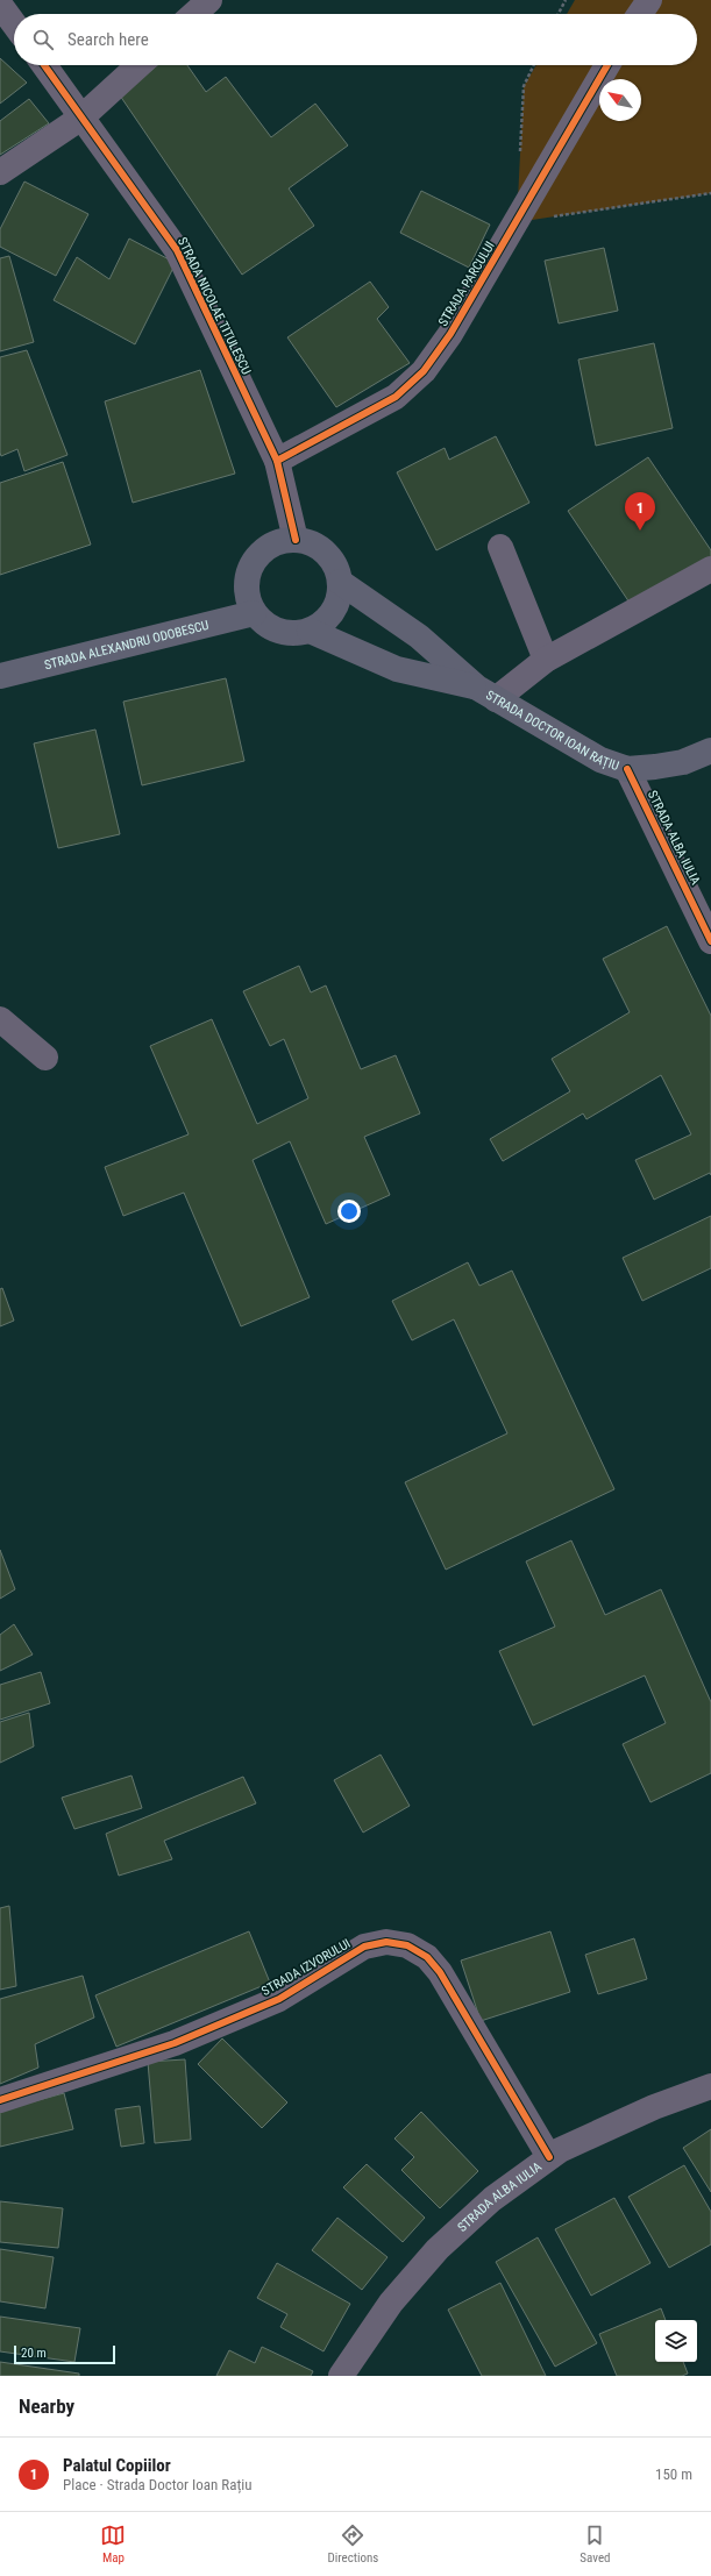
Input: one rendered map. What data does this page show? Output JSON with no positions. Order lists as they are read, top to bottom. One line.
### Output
{"streets":{"main road":["STRADA ALEXANDRU ODOBESCU","STRADA DOCTOR IOAN RAȚIU"],"street":["STRADA PARCULUI","STRADA NICOLAE TITULESCU","STRADA ALBA IULIA","STRADA IZVORULUI"]},"crossings":[["STRADA PARCULUI","STRADA NICOLAE TITULESCU"],["STRADA NICOLAE TITULESCU","STRADA ALEXANDRU ODOBESCU"],["STRADA NICOLAE TITULESCU","STRADA DOCTOR IOAN RAȚIU"],["STRADA ALEXANDRU ODOBESCU","STRADA DOCTOR IOAN RAȚIU"],["STRADA DOCTOR IOAN RAȚIU","STRADA ALBA IULIA"],["STRADA ALBA IULIA","STRADA IZVORULUI"]],"scale_bar":"20 m","north":"top left","page":{"search":"Search here","pins":"1","scale":"20 m","heading":"Nearby","list":[{"mark":"1","name":"Palatul Copiilor","note":"Place · Strada Doctor Ioan Rațiu","value":"150 m"}],"nav":["Map","Directions","Saved"]}}
